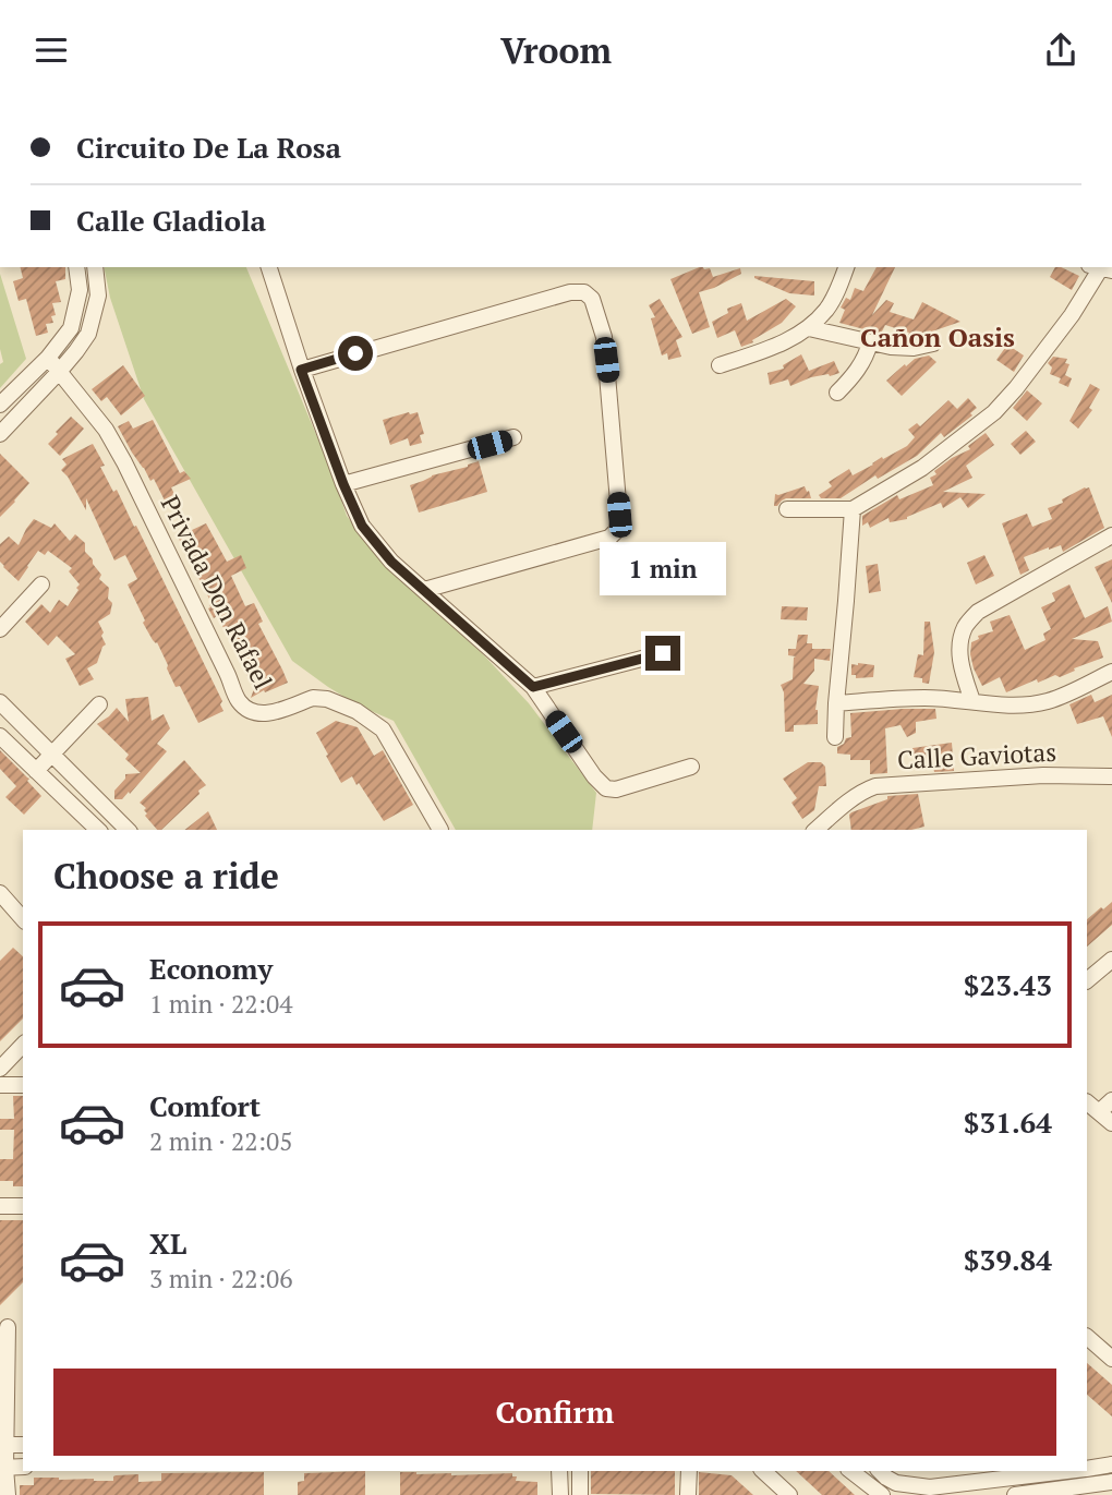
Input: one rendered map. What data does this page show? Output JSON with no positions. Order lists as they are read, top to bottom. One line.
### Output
{"streets":{"street":["Privada Don Rafael","Calle Gaviotas"]},"districts":["Cañon Oasis"],"page":{"header":"Vroom","banner":["Circuito De La Rosa","Calle Gladiola"],"bubble":"1 min","heading":"Choose a ride","list":[{"name":"Economy","note":"1 min · 22:04","value":"$23.43"},{"name":"Comfort","note":"2 min · 22:05","value":"$31.64"},{"name":"XL","note":"3 min · 22:06","value":"$39.84"}],"buttons":"Confirm"}}
